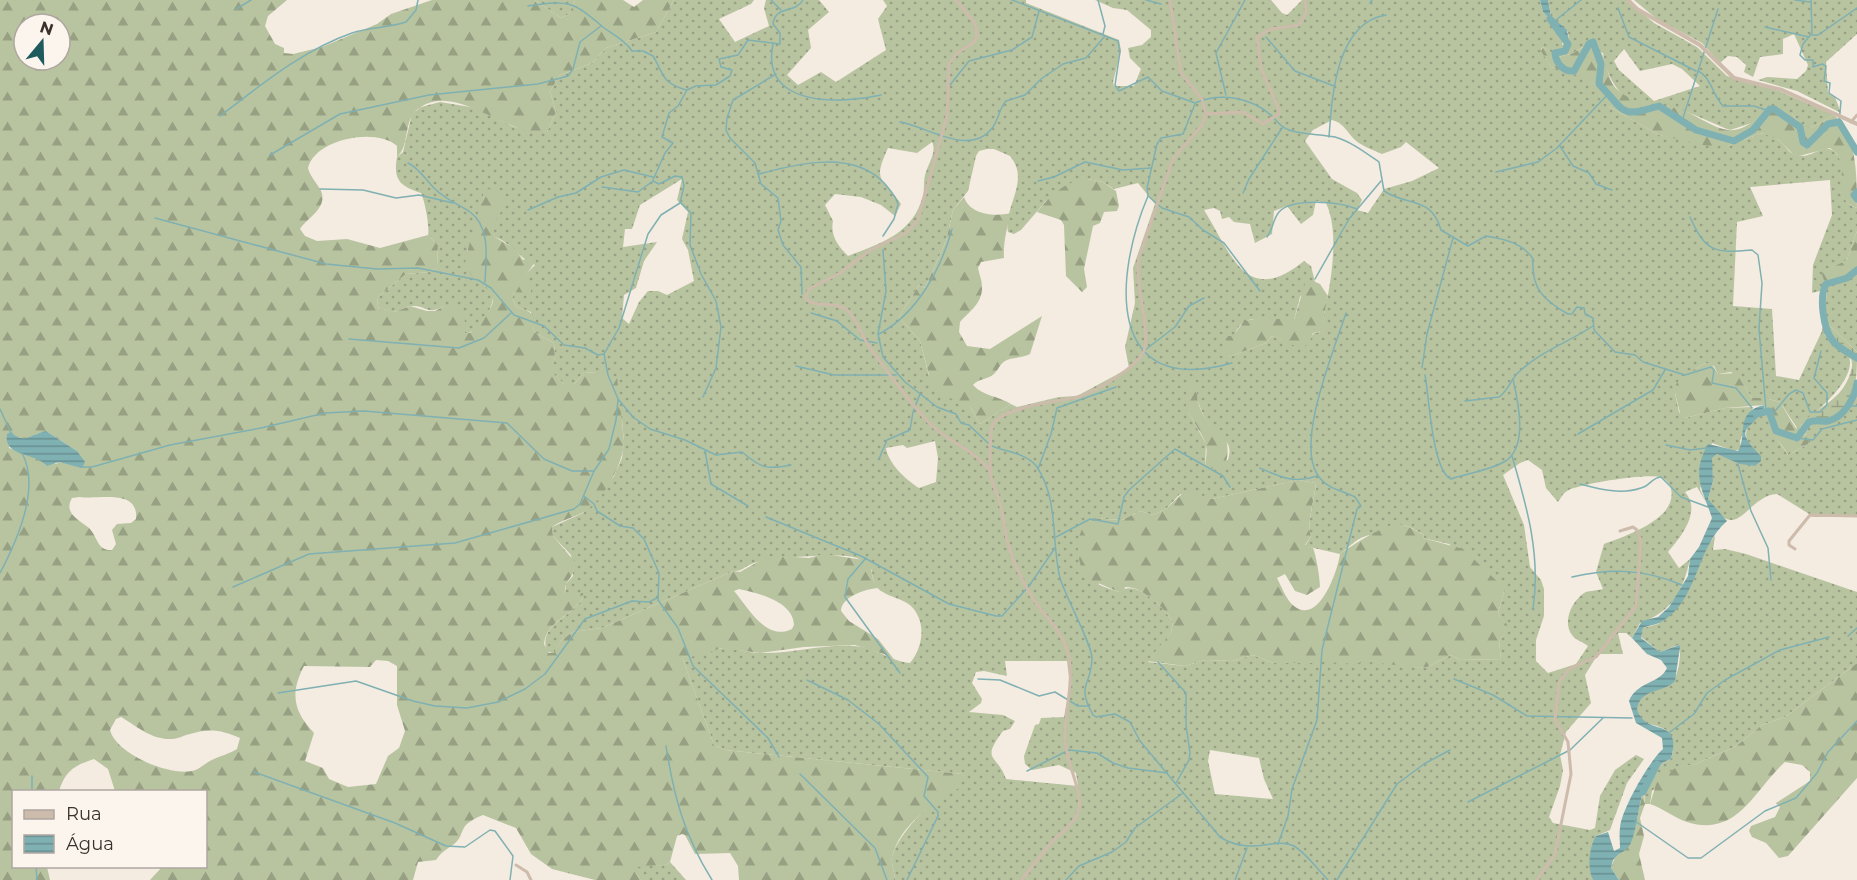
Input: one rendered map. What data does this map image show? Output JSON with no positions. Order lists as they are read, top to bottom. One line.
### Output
{"legend":["Rua","Água"],"north":"top"}
